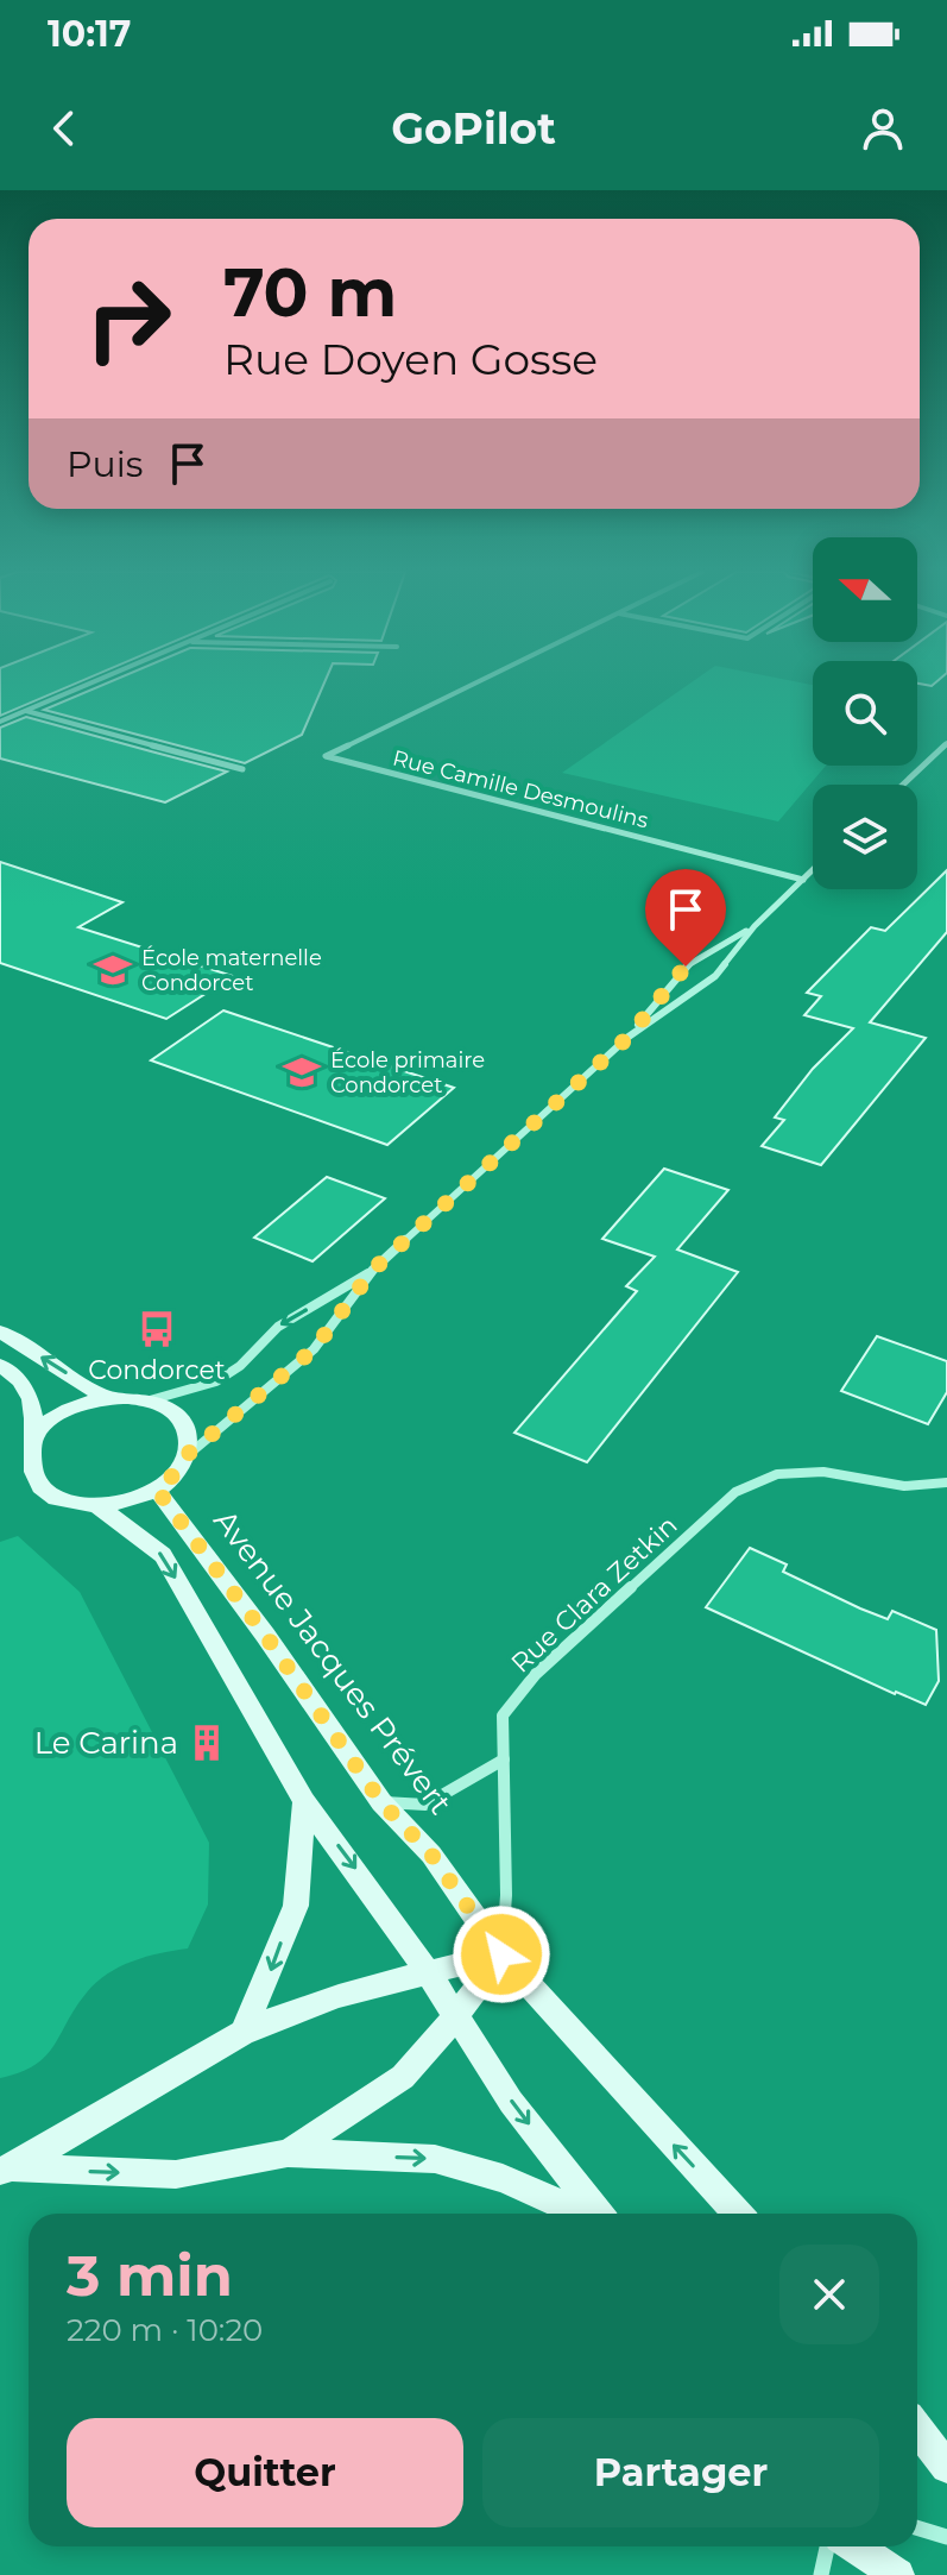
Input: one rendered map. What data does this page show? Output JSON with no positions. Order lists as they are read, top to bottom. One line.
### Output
{"streets":{"main road":["Avenue Jacques Prévert"],"street":["Rue Camille Desmoulins","Rue Clara Zetkin"]},"crossings":[["Rue Clara Zetkin","Avenue Jacques Prévert"]],"places":{"school or university":["École maternelle Condorcet","École primaire Condorcet"],"bus stop":["Condorcet"],"building":["Le Carina"]},"north":"left","page":{"status":"10:17","header":"GoPilot","turn":["70 m","Rue Doyen Gosse"],"then":"Puis","heading":["3 min","220 m · 10:20"],"buttons":["Quitter","Partager"]}}
